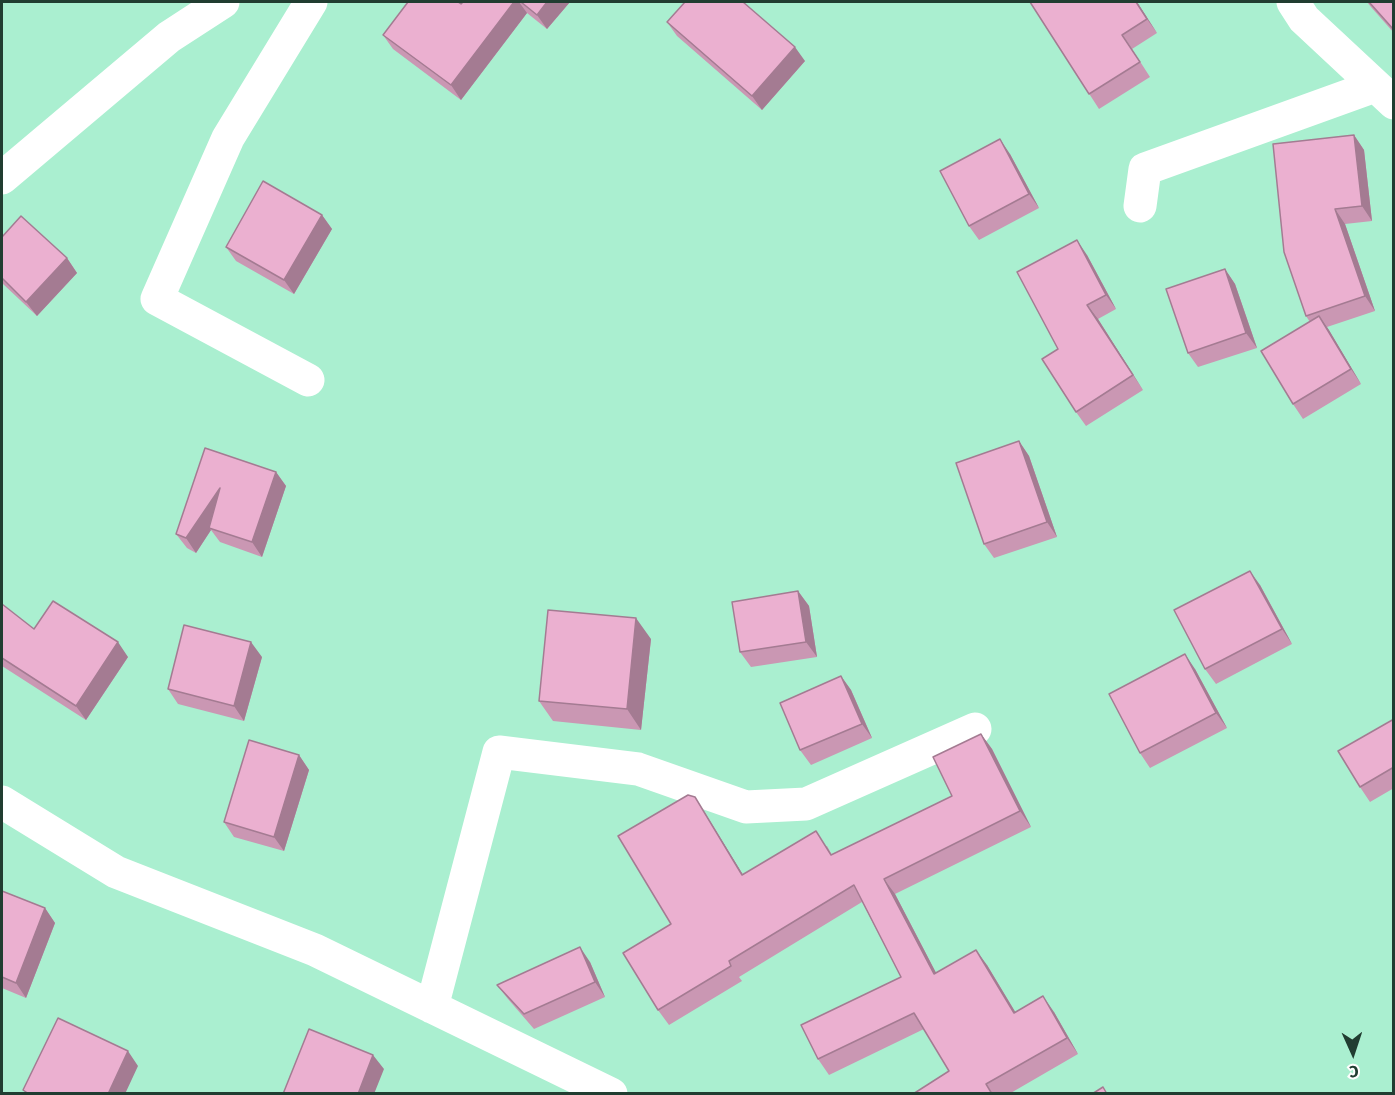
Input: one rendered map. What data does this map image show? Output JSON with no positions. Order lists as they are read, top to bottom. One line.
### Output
{"north":"bottom"}
